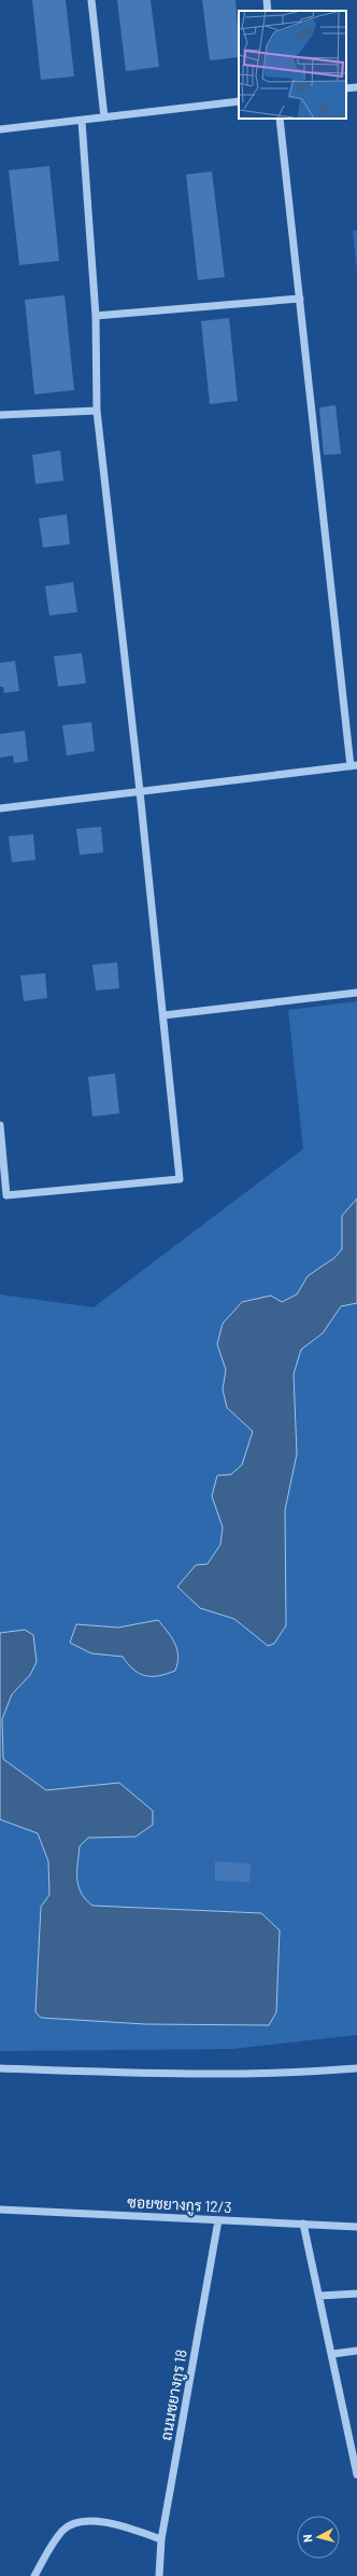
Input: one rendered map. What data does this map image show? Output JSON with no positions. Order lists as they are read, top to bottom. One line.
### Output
{"streets":{"street":["ซอยชยางกูร 12/3","ถนนชยางกูร 18"]},"crossings":[["ซอยชยางกูร 12/3","ถนนชยางกูร 18"]],"north":"left"}
